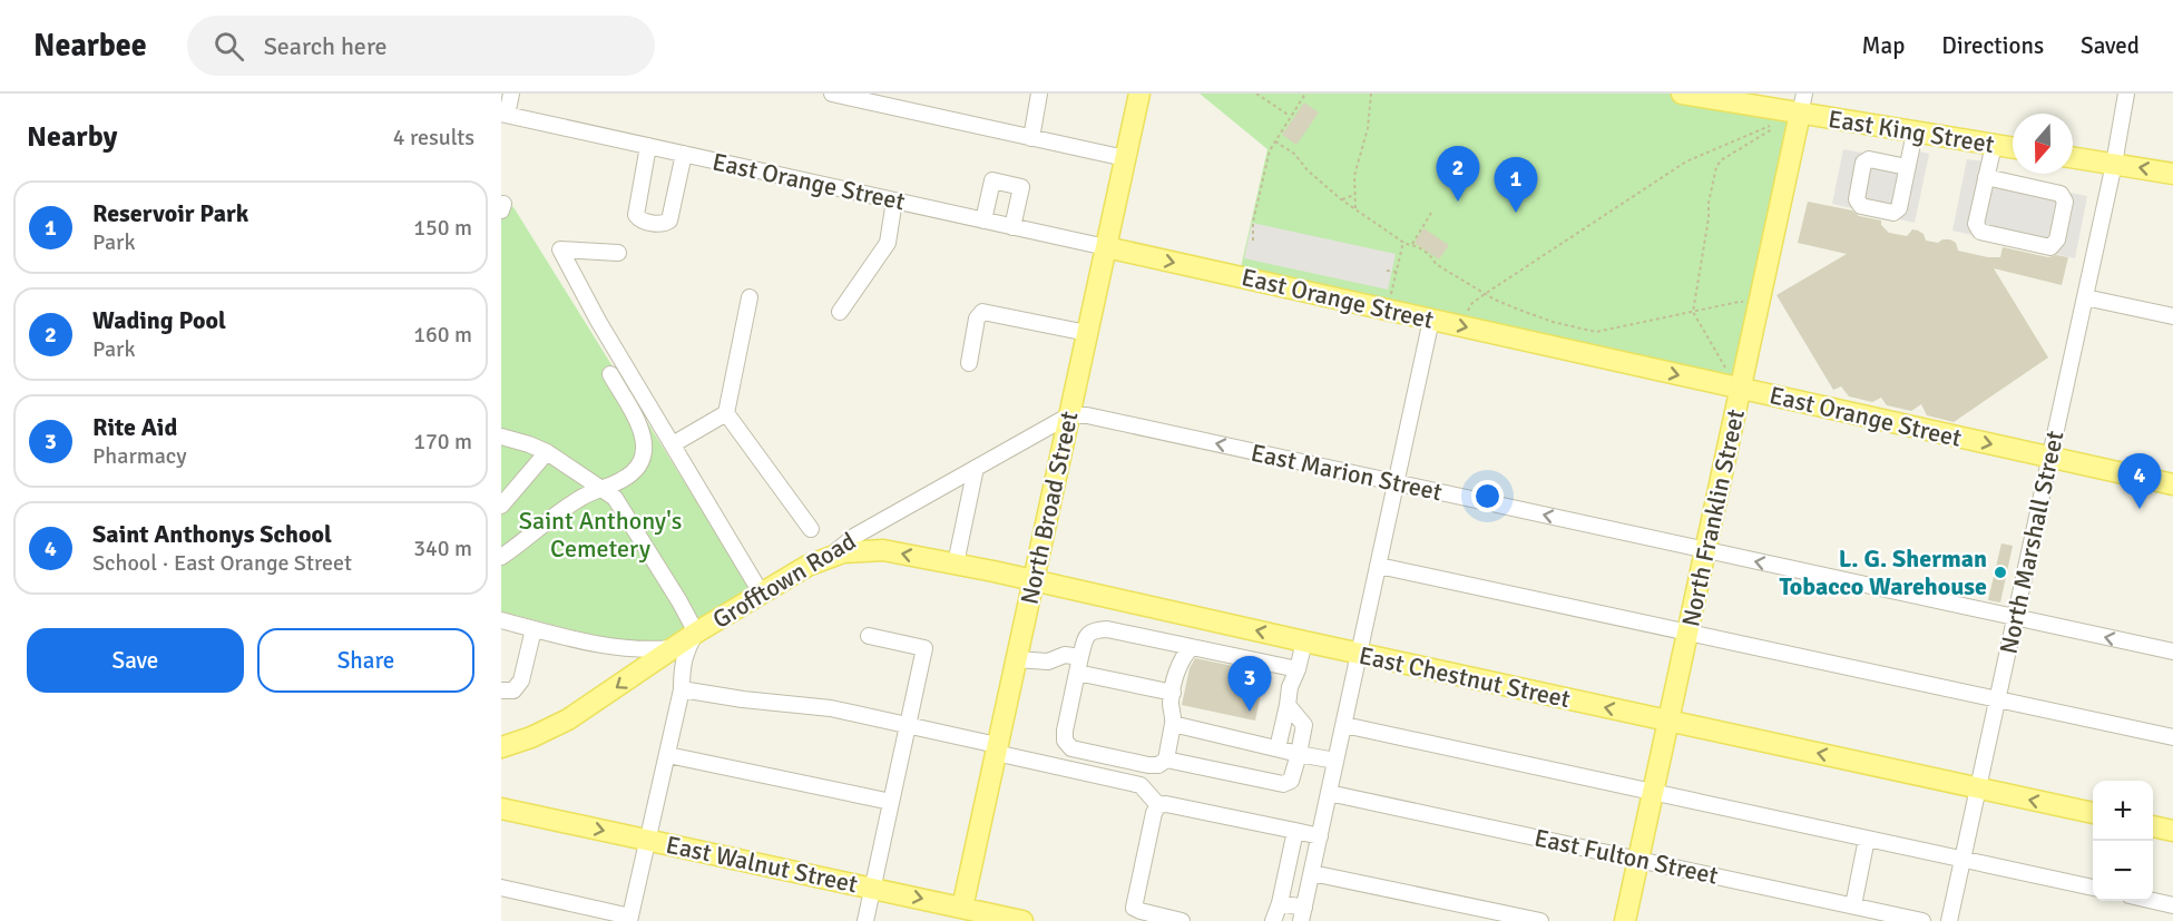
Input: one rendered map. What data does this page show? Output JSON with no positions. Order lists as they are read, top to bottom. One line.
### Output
{"streets":{"main road":["East King Street","East Orange Street","North Broad Street","North Franklin Street","Grofftown Road","East Chestnut Street","East Walnut Street"],"street":["East Marion Street","North Marshall Street","East Fulton Street"]},"crossings":[["East King Street","North Franklin Street"],["East Orange Street","North Broad Street"],["East Orange Street","North Franklin Street"],["East Orange Street","North Marshall Street"],["East Marion Street","North Broad Street"],["East Marion Street","North Franklin Street"],["East Marion Street","North Marshall Street"],["East Marion Street","Grofftown Road"],["North Broad Street","Grofftown Road"],["North Broad Street","East Chestnut Street"],["North Broad Street","East Walnut Street"],["North Franklin Street","East Chestnut Street"],["North Franklin Street","East Fulton Street"],["North Marshall Street","East Chestnut Street"],["Grofftown Road","East Chestnut Street"]],"one_way":["East Orange Street","East Chestnut Street","East Walnut Street"],"parks":["Saint Anthony's Cemetery"],"places":["L. G. Sherman Tobacco Warehouse"],"north":"bottom","page":{"header":"Nearbee","search":"Search here","nav":["Map","Directions","Saved"],"heading":["Nearby","4 results"],"pins":["2","1","4","3"],"list":[{"mark":"1","name":"Reservoir Park","note":"Park","value":"150 m"},{"mark":"2","name":"Wading Pool","note":"Park","value":"160 m"},{"mark":"3","name":"Rite Aid","note":"Pharmacy","value":"170 m"},{"mark":"4","name":"Saint Anthonys School","note":"School · East Orange Street","value":"340 m"}],"buttons":["Save","Share"],"map_buttons":["+","−"]}}
